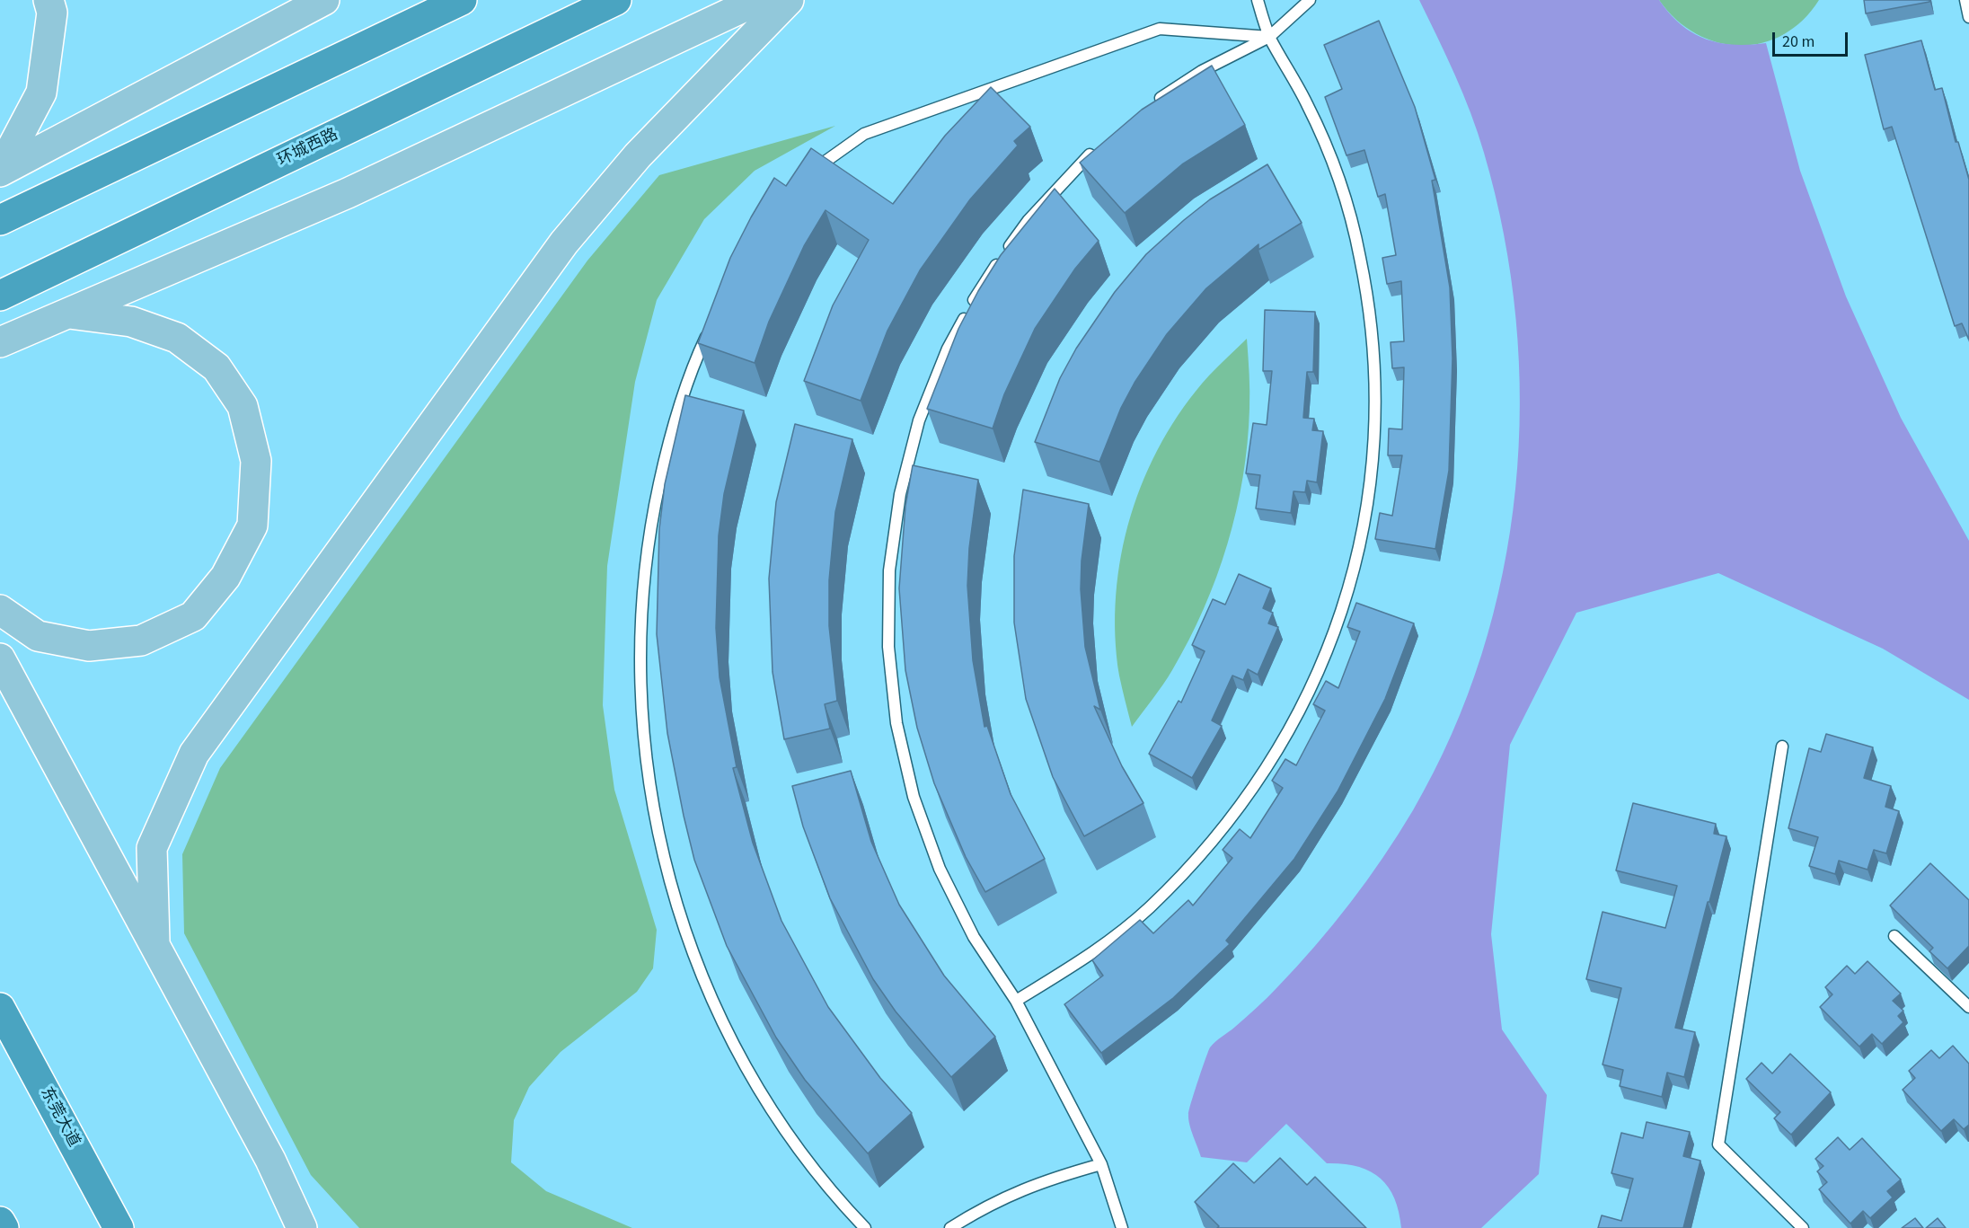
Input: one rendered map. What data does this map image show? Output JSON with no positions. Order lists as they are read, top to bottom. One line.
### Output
{"streets":{"highway":["环城西路","东莞大道"]},"scale_bar":"20 m"}
